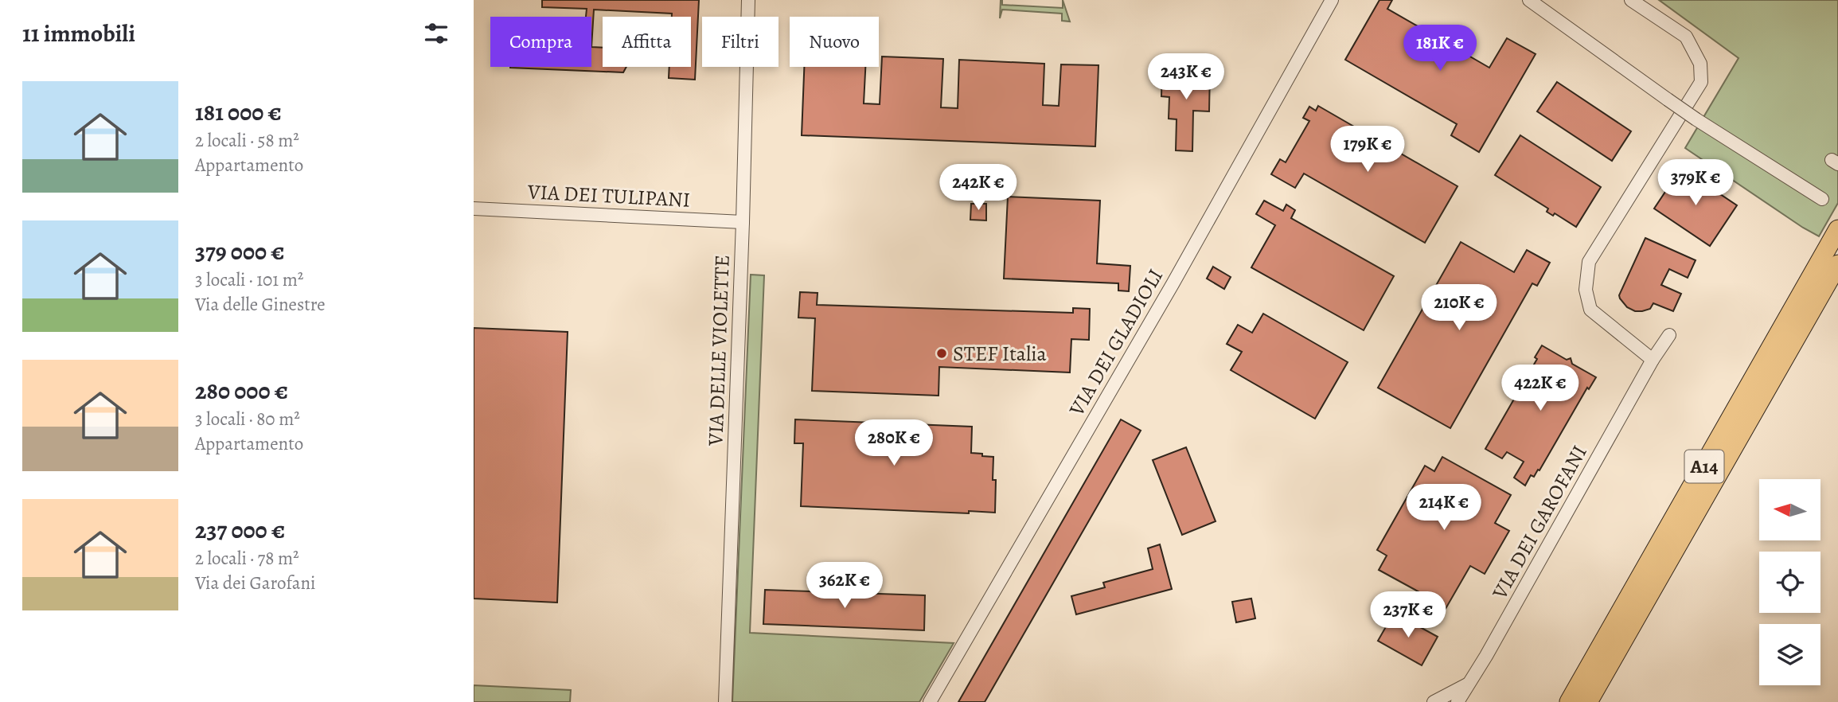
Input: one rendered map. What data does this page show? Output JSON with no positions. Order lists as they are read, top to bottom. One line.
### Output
{"streets":{"highway":["A14"],"street":["VIA DEI TULIPANI","VIA DEI GLADIOLI","VIA DELLE VIOLETTE","VIA DEI GAROFANI"]},"crossings":[["VIA DEI TULIPANI","VIA DELLE VIOLETTE"]],"places":["STEF Italia"],"north":"left","page":{"heading":"11 immobili","chip":["Compra","Affitta","Filtri","Nuovo"],"price":["181K €","243K €","179K €","379K €","242K €","210K €","422K €","280K €","214K €","362K €","237K €"],"list":[{"name":"181 000 €","note":"2 locali · 58 m² · Appartamento"},{"name":"379 000 €","note":"3 locali · 101 m² · Via delle Ginestre"},{"name":"280 000 €","note":"3 locali · 80 m² · Appartamento"},{"name":"237 000 €","note":"2 locali · 78 m² · Via dei Garofani"}]}}
